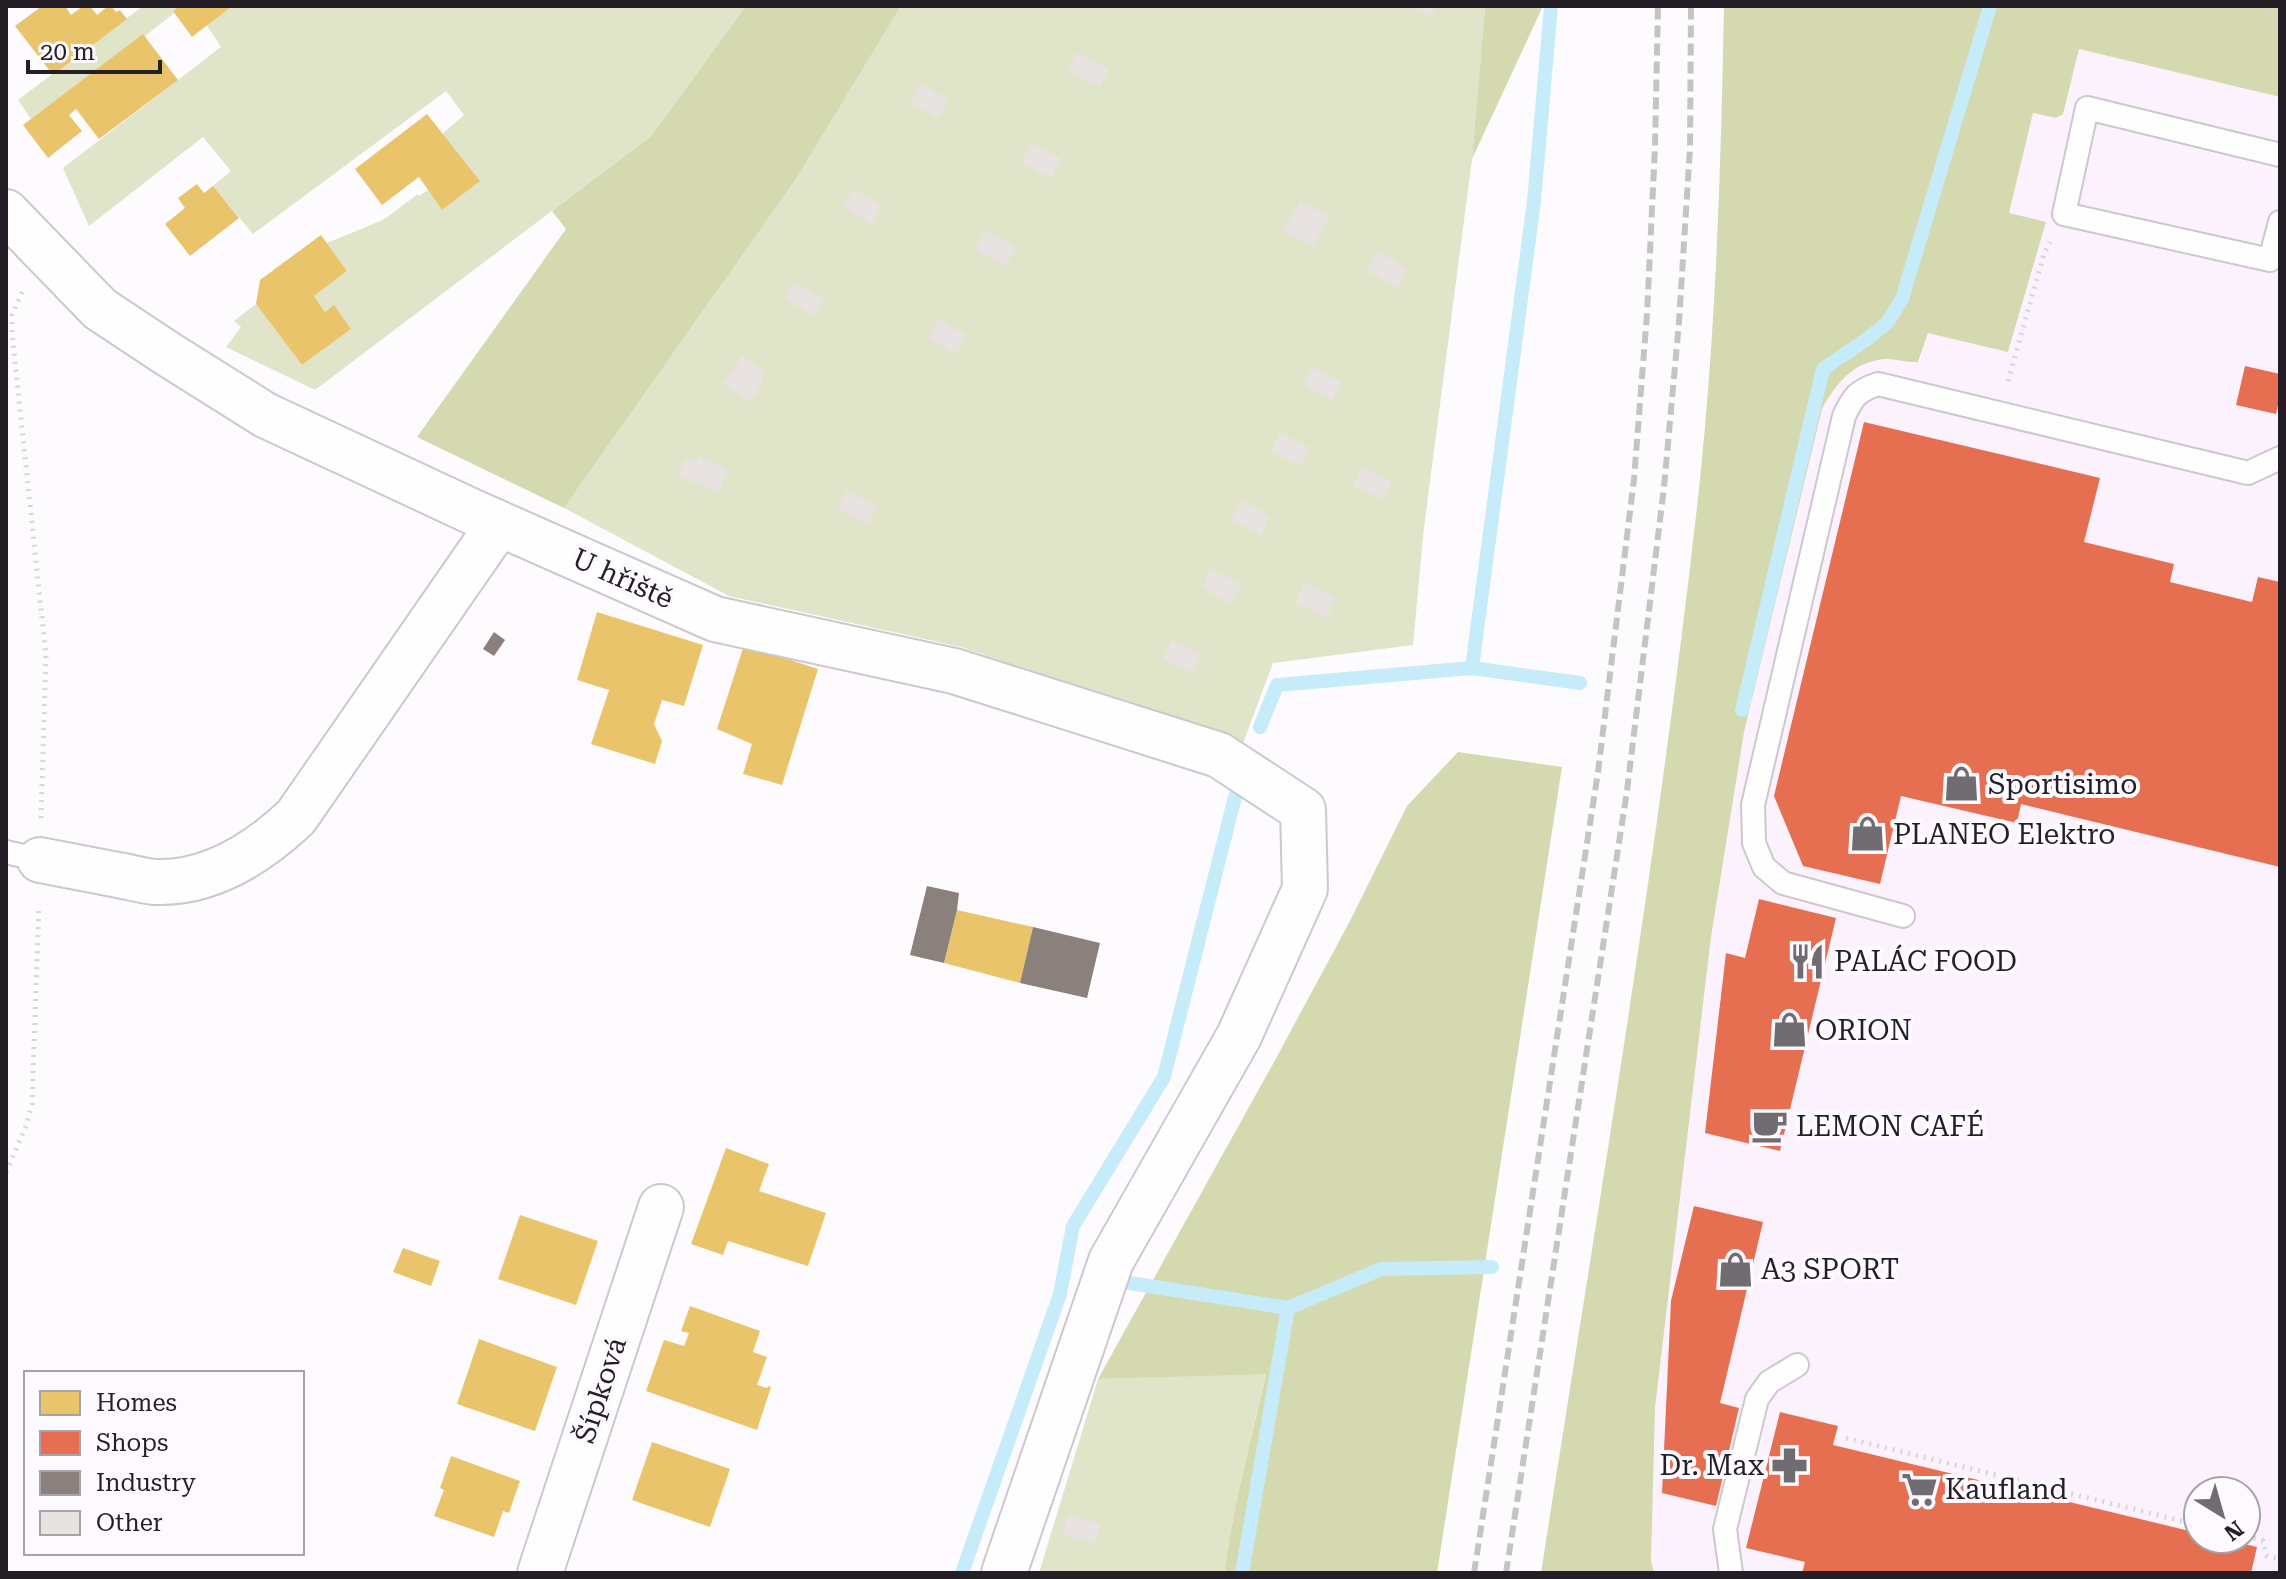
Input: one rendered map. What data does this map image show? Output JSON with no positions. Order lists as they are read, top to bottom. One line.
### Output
{"streets":{"street":["U hřiště","Šípková"]},"places":{"shop":["Sportisimo","PLANEO Elektro","ORION","A3 SPORT"],"restaurant":["PALÁC FOOD"],"cafe":["LEMON CAFÉ"],"pharmacy":["Dr. Max"],"supermarket":["Kaufland"]},"legend":["Homes","Shops","Industry","Other"],"scale_bar":"20 m","north":"bottom right"}
